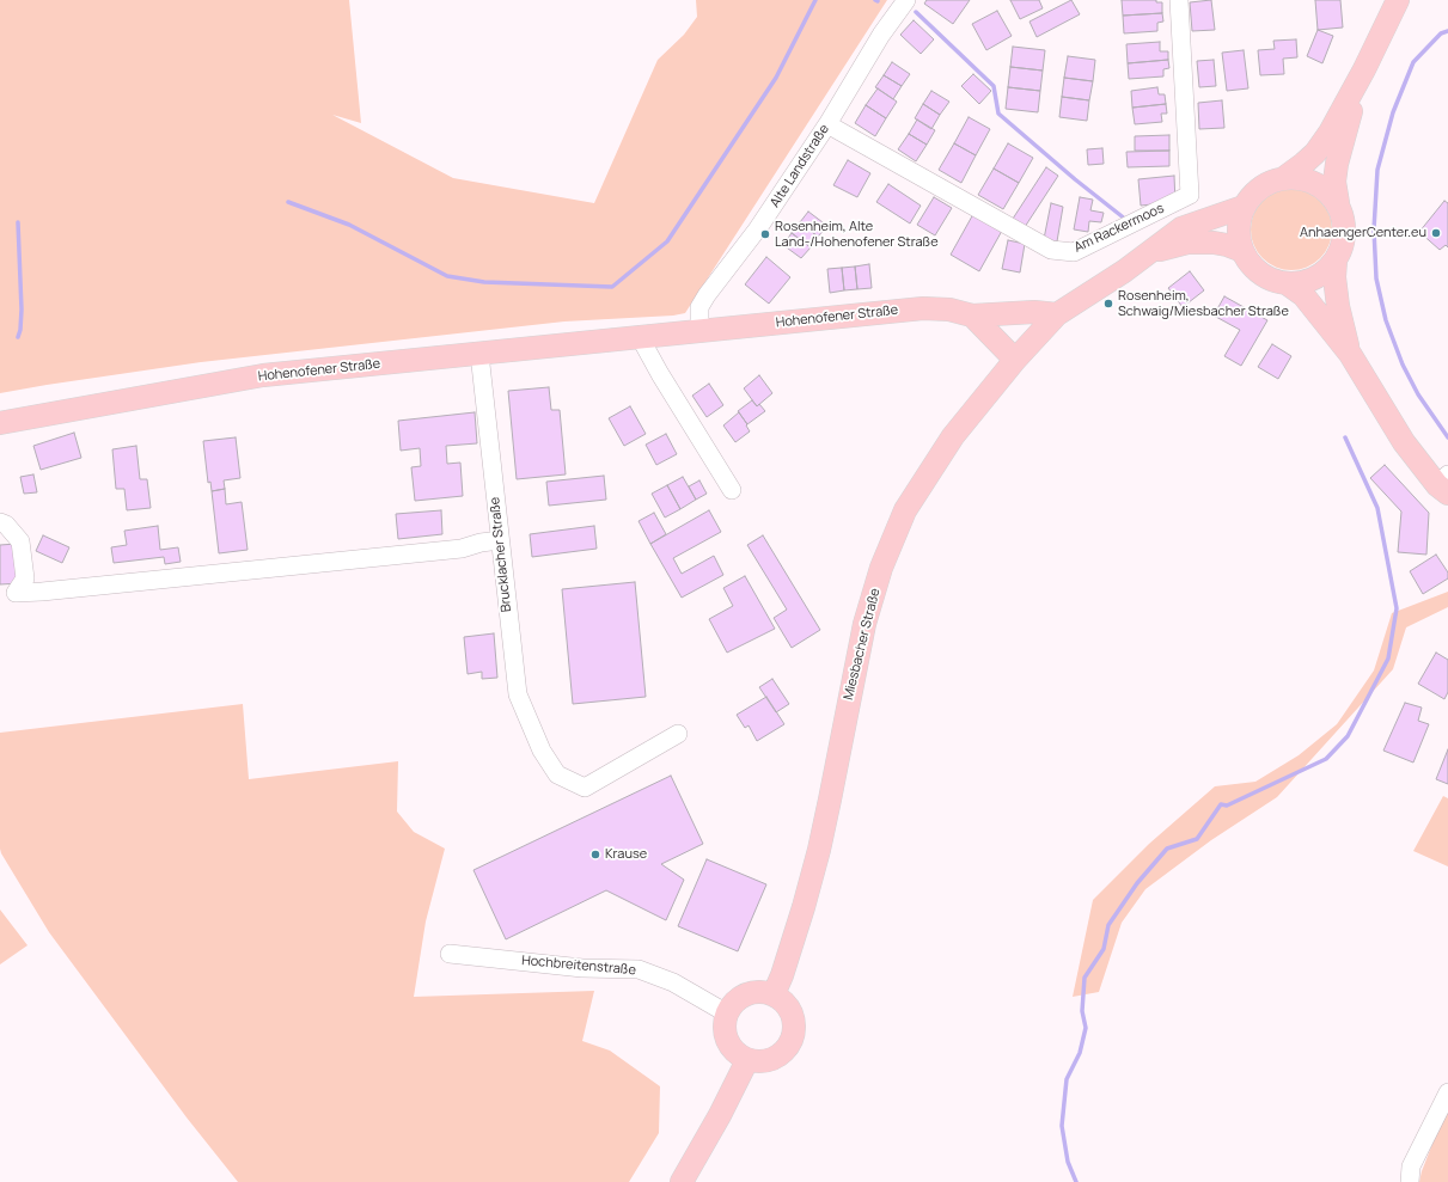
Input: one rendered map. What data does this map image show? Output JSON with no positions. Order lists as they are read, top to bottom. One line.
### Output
{"streets":{"main road":["Hohenofener Straße","Miesbacher Straße"],"street":["Alte Landstraße","Am Rackermoos","Brucklacher Straße","Hochbreitenstraße"]},"crossings":[["Alte Landstraße","Am Rackermoos"],["Alte Landstraße","Hohenofener Straße"],["Hohenofener Straße","Brucklacher Straße"],["Miesbacher Straße","Hochbreitenstraße"]],"places":["AnhaengerCenter.eu","Rosenheim, Alte Land-/Hohenofener Straße","Rosenheim, Schwaig/Miesbacher Straße","Krause"]}
